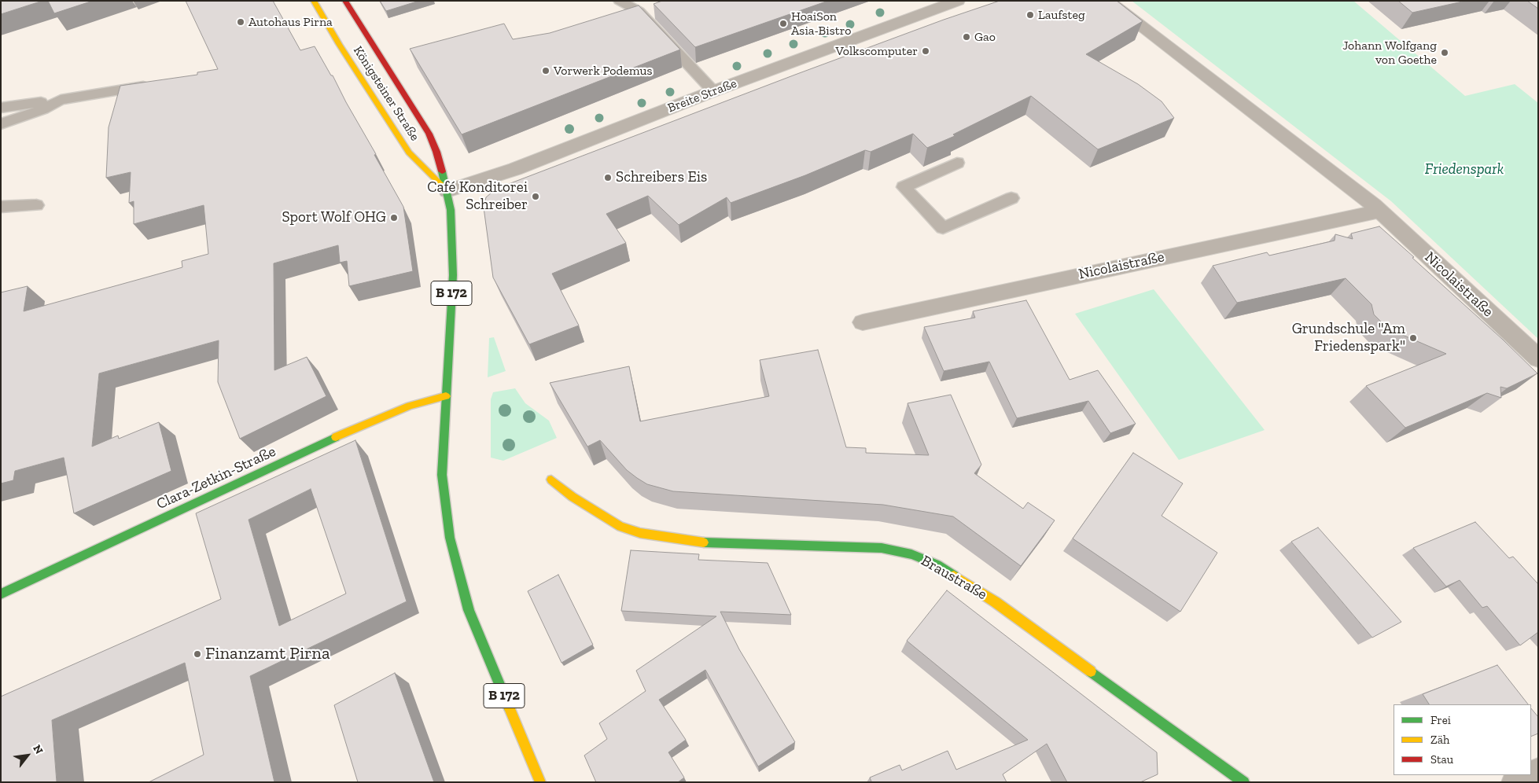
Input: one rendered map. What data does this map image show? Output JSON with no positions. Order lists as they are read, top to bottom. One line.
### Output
{"streets":{"main road":["Königsteiner Straße","B 172","Clara-Zetkin-Straße","Braustraße"],"street":["Breite Straße","Nicolaistraße"]},"crossings":[["Königsteiner Straße","Breite Straße"],["Königsteiner Straße","B 172"],["Königsteiner Straße","Clara-Zetkin-Straße"],["B 172","Clara-Zetkin-Straße"]],"parks":["Friedenspark"],"places":["Laufsteg","Autohaus Pirna","HoaiSon Asia-Bistro","Gao","Volkscomputer","Johann Wolfgang von Goethe","Vorwerk Podemus","Schreibers Eis","Café Konditorei Schreiber","Sport Wolf OHG","Grundschule \"Am Friedenspark\"","Finanzamt Pirna"],"legend":["Frei","Zäh","Stau"],"north":"top right"}
